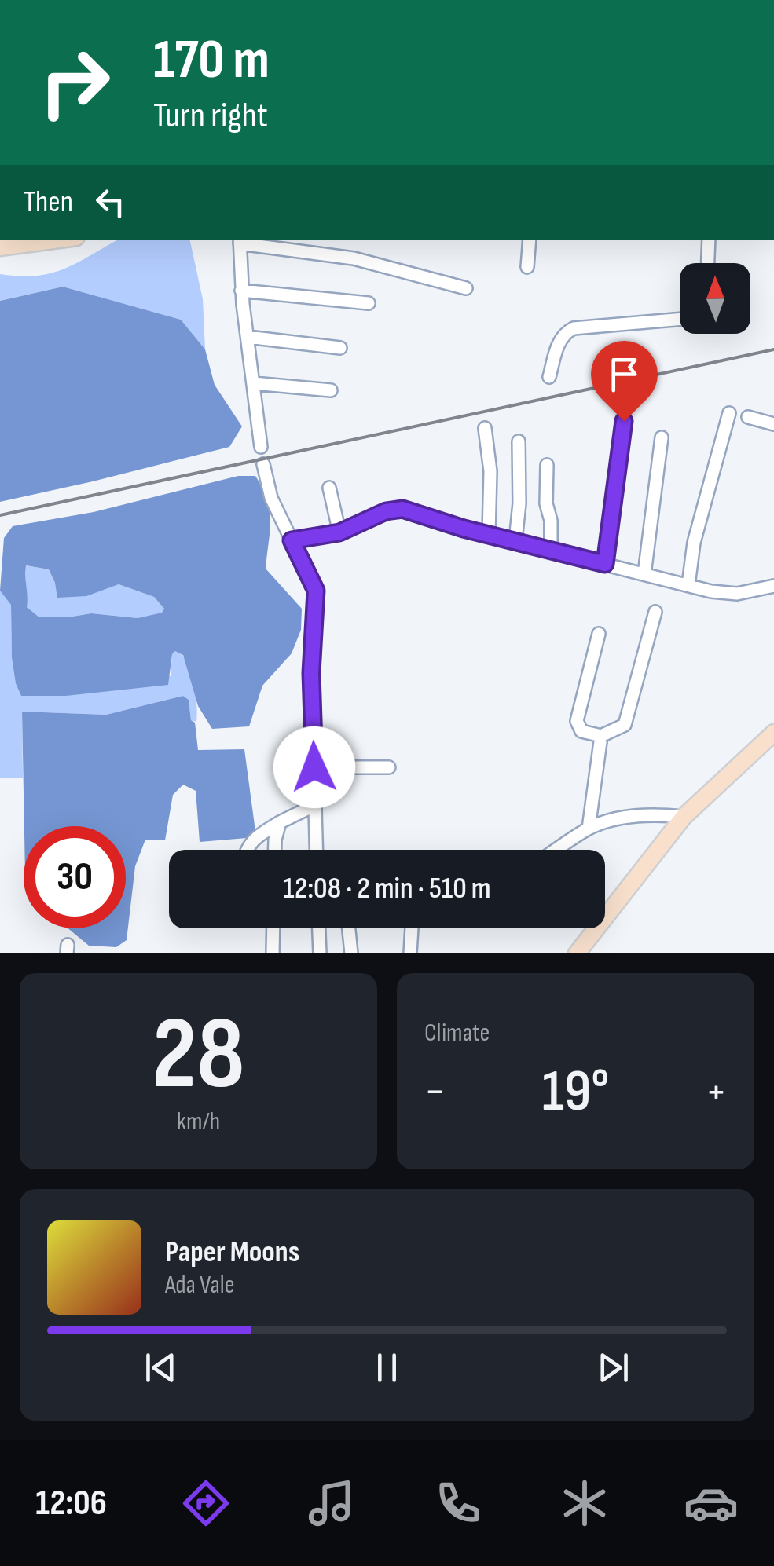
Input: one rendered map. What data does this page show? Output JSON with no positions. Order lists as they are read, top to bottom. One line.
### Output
{"north":"top","page":{"turn":["170 m","Turn right"],"then":"Then","limit":"30","trip":"12:08 · 2 min · 510 m","tile":[["28","km/h"],"Climate"],"heat":["−","19°","+"],"song":["Paper Moons","Ada Vale"],"tabs":"12:06"}}
